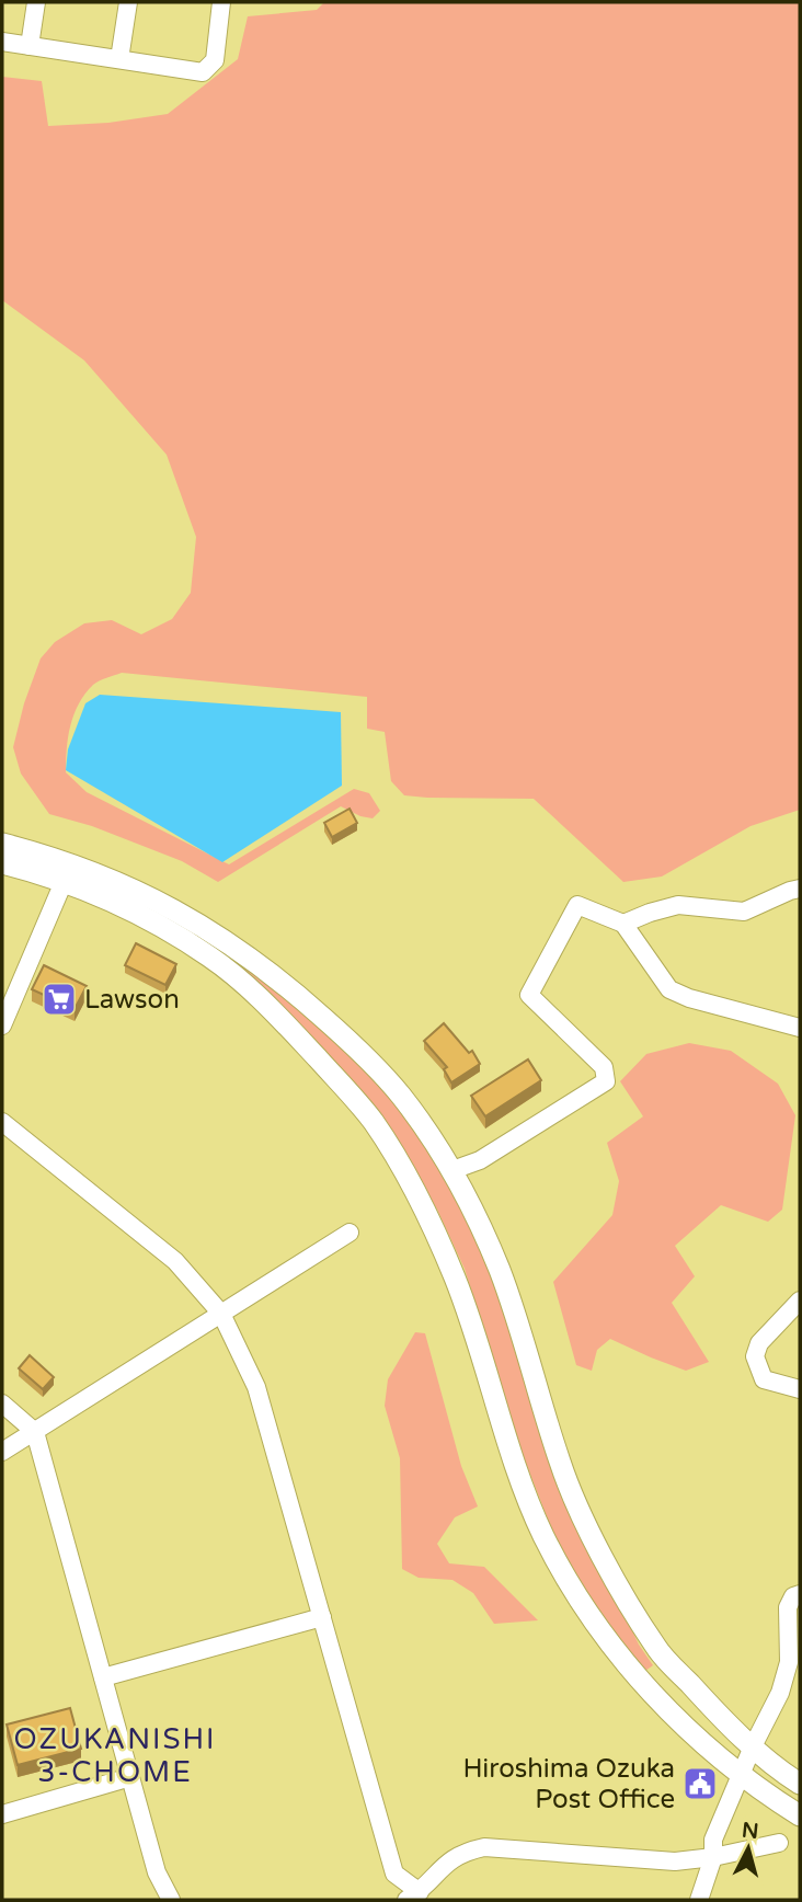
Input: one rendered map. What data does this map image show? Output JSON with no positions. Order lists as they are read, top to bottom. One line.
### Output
{"districts":["OZUKANISHI 3-CHOME"],"places":{"supermarket":["Lawson"],"public building":["Hiroshima Ozuka Post Office"]},"north":"top"}
